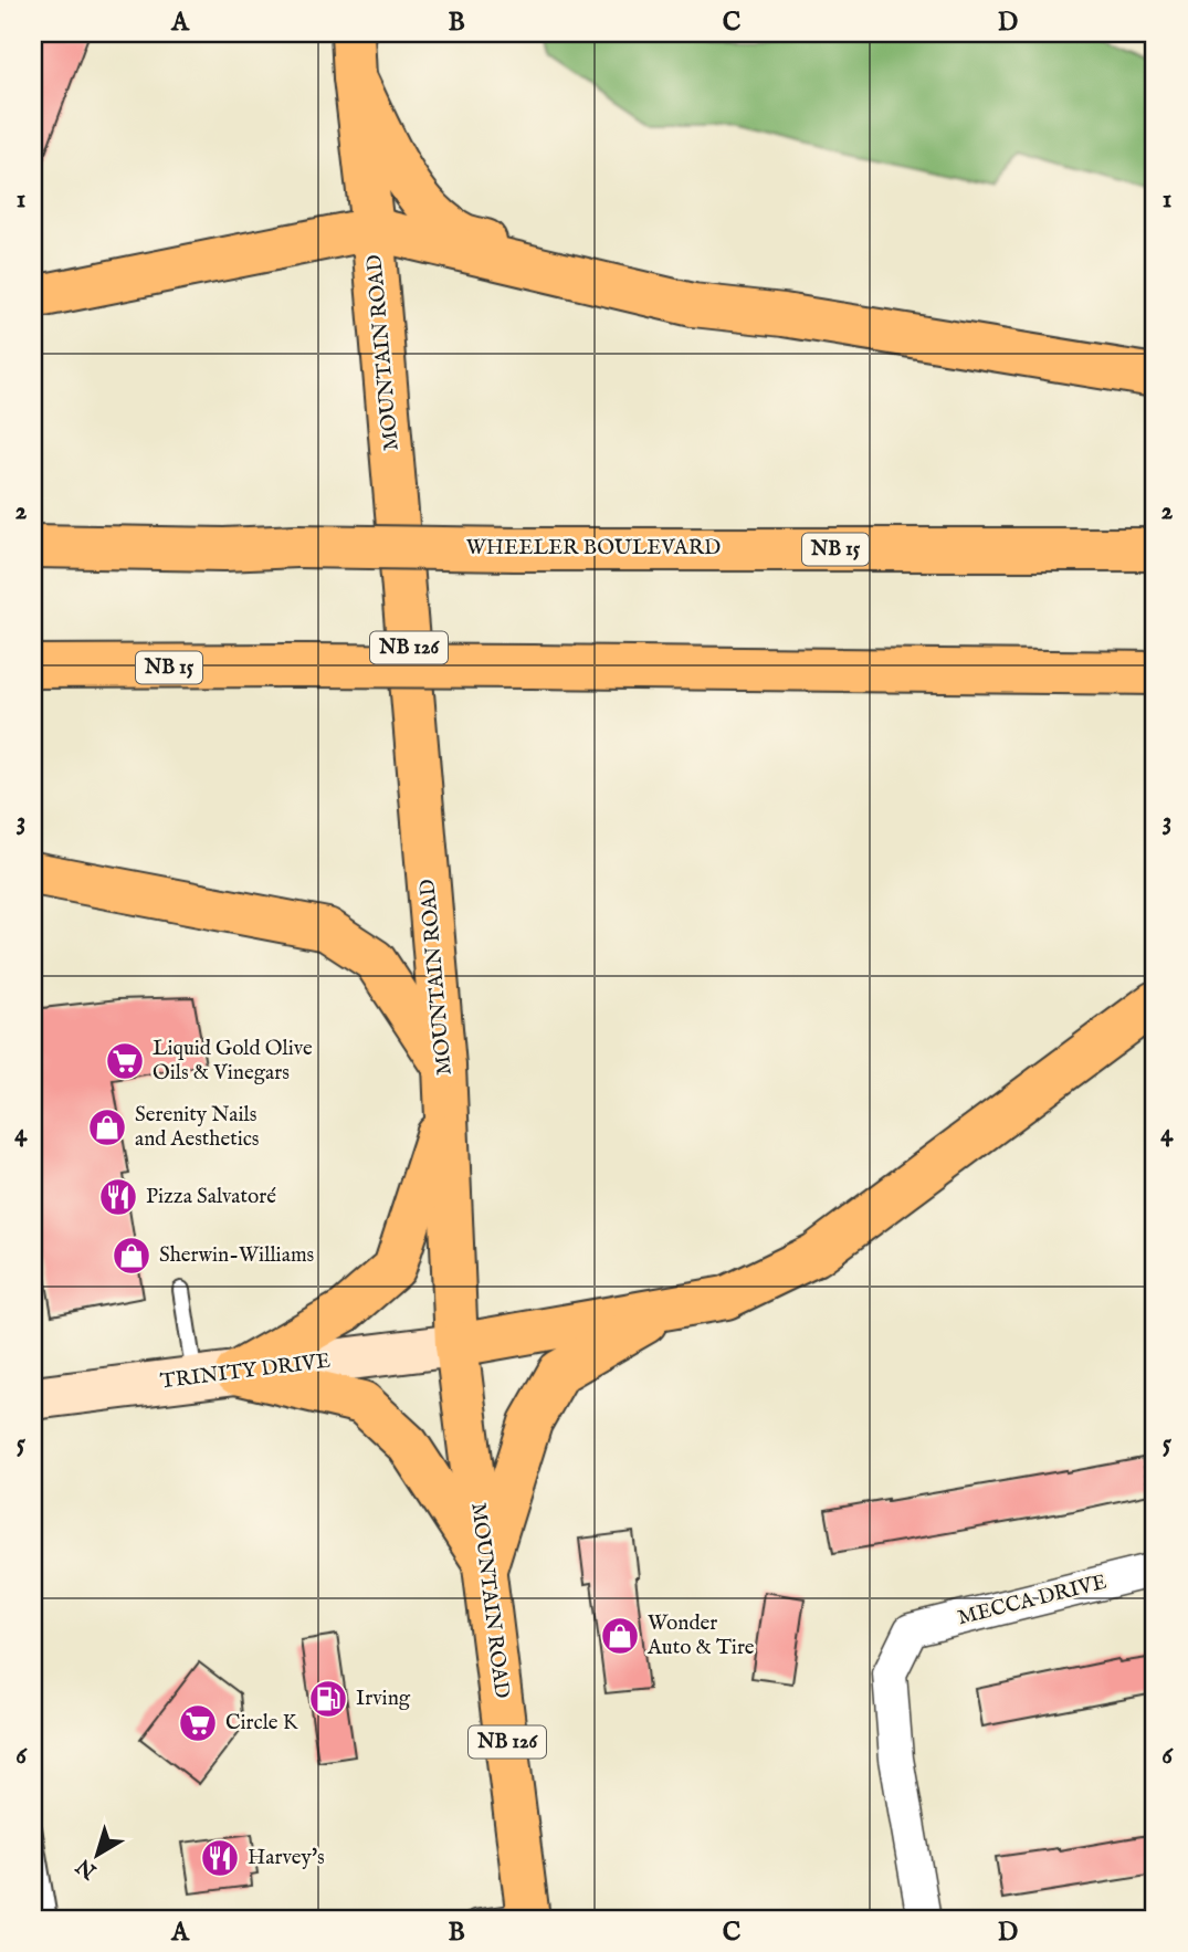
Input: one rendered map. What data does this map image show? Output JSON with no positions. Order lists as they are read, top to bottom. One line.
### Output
{"streets":{"main road":["MOUNTAIN ROAD","WHEELER BOULEVARD","NB 15","NB 126"],"street":["TRINITY DRIVE","MECCA DRIVE"]},"crossings":[["MOUNTAIN ROAD","TRINITY DRIVE"]],"places":{"supermarket":["Liquid Gold Olive Oils & Vinegars","Circle K"],"shop":["Serenity Nails and Aesthetics","Sherwin-Williams","Wonder Auto & Tire"],"restaurant":["Pizza Salvatoré","Harvey's"],"fuel station":["Irving"]},"north":"bottom left","grid":{"columns":["A","B","C","D"],"rows":["1","2","3","4","5","6"]}}
